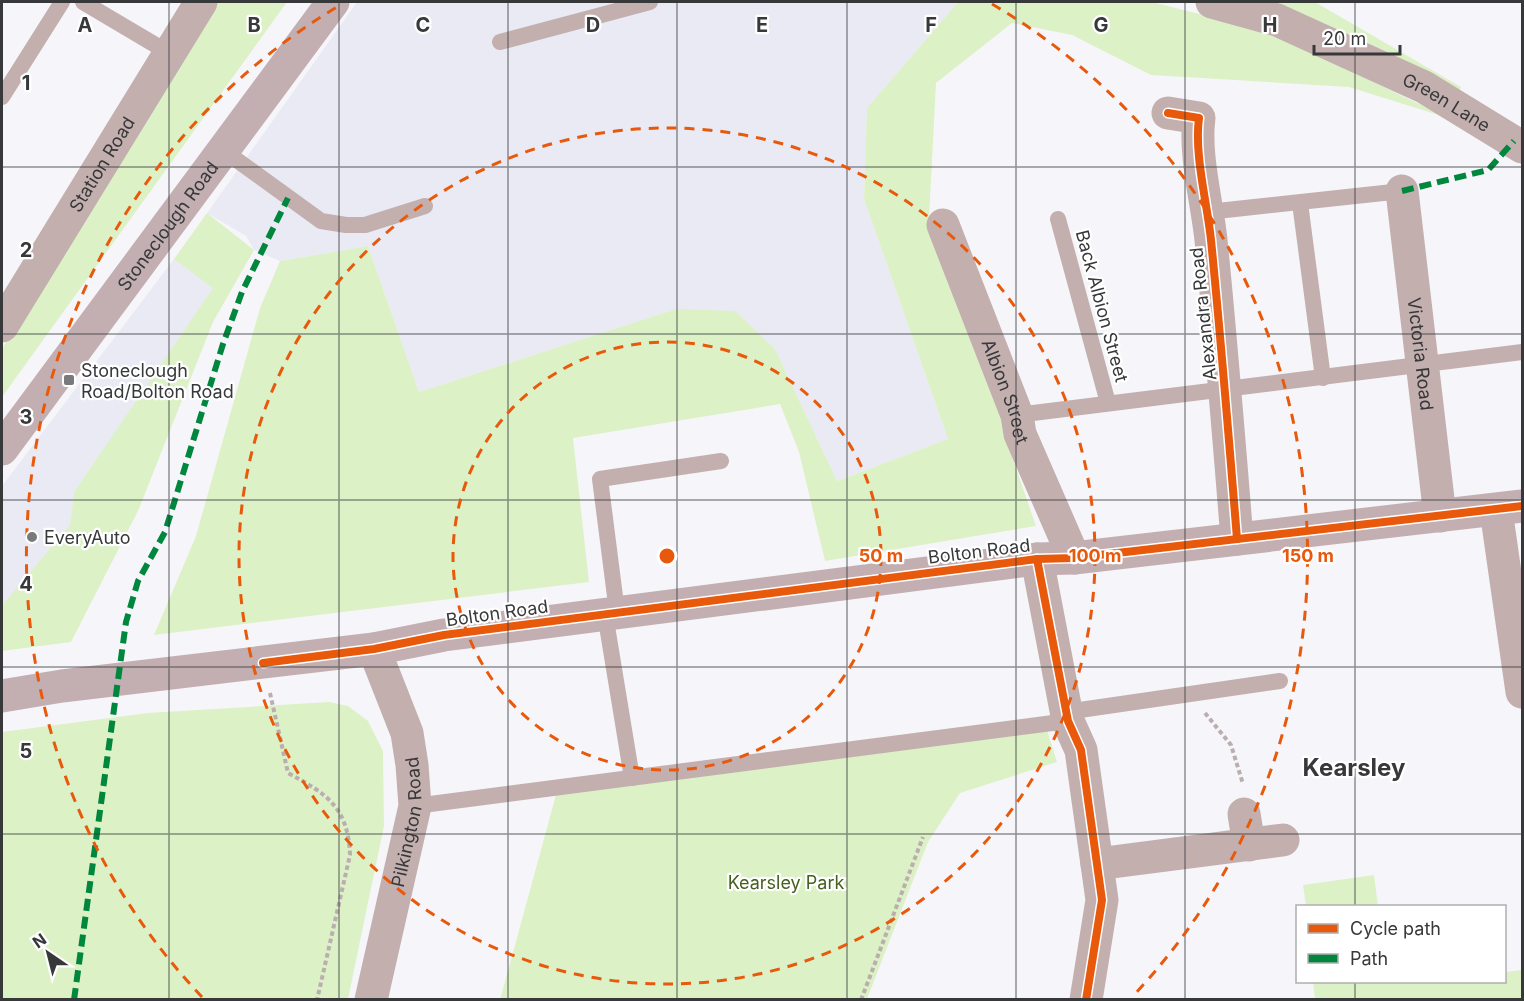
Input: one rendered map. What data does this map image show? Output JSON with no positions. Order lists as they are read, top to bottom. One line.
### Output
{"streets":{"main road":["Stoneclough Road","Bolton Road"],"street":["Green Lane","Station Road","Alexandra Road","Victoria Road","Albion Street","Pilkington Road"],"lane":["Back Albion Street"]},"crossings":[["Alexandra Road","Bolton Road"],["Victoria Road","Bolton Road"],["Albion Street","Bolton Road"],["Bolton Road","Pilkington Road"]],"districts":["Kearsley"],"parks":["Kearsley Park"],"places":{"transit":["Stoneclough Road/Bolton Road"],"other":["EveryAuto"]},"legend":["Cycle path","Path"],"scale_bar":"20 m","north":"top left","grid":{"columns":["A","B","C","D","E","F","G","H"],"rows":["1","2","3","4","5"]},"rings":["50 m","100 m","150 m"]}
